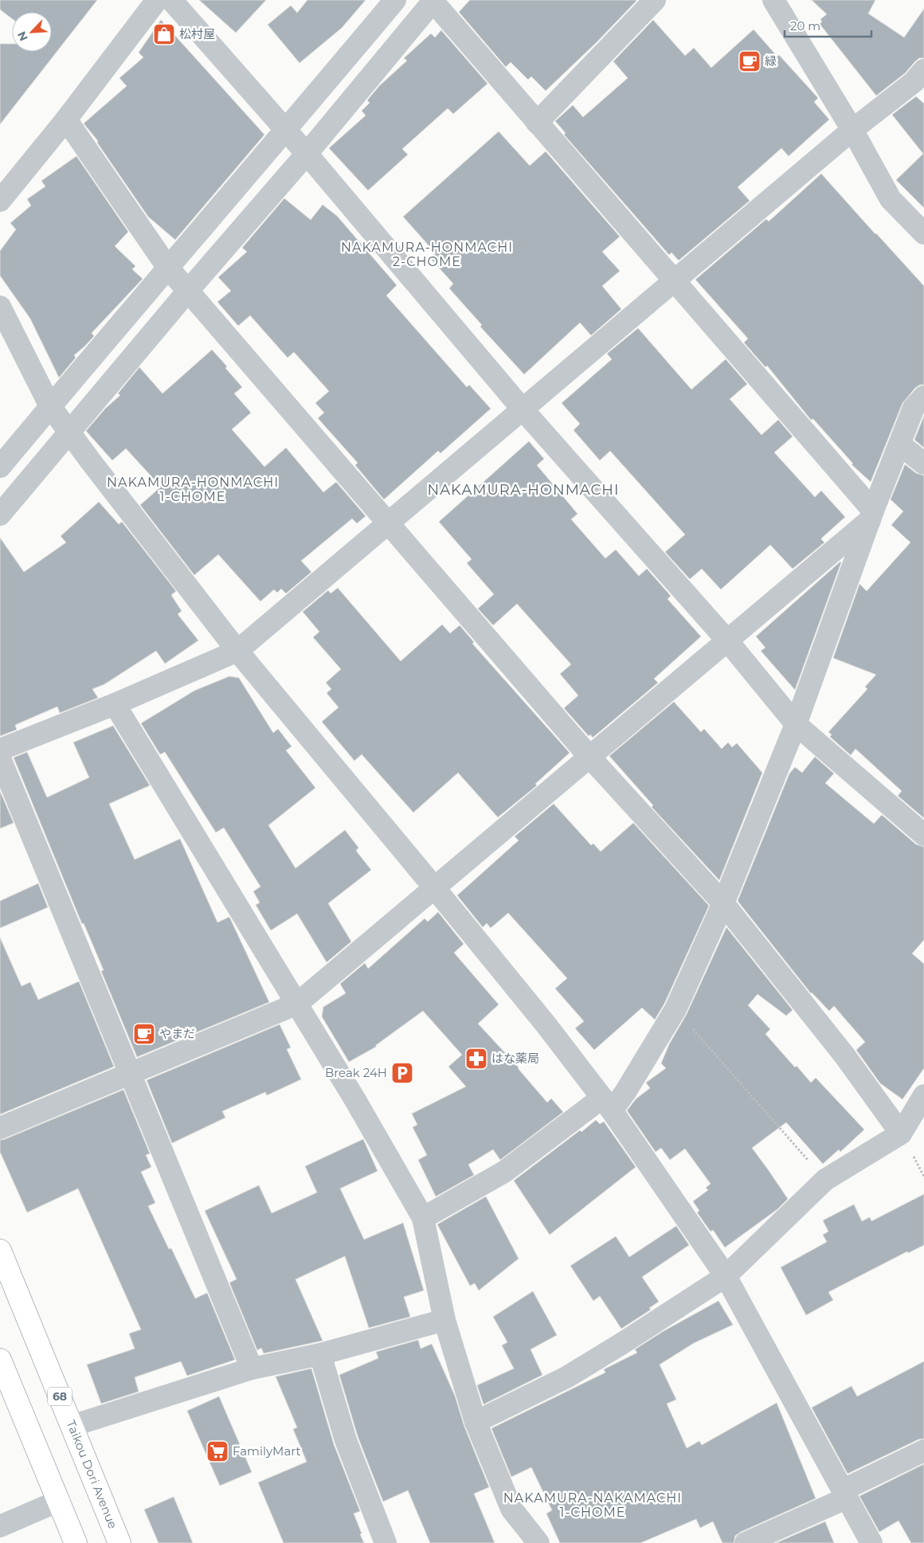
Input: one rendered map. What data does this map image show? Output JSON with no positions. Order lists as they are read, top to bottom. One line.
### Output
{"streets":{"main road":["68","Taikou Dori Avenue"]},"districts":["NAKAMURA-HONMACHI 2-CHOME","NAKAMURA-HONMACHI 1-CHOME","NAKAMURA-HONMACHI","NAKAMURA-NAKAMACHI 1-CHOME"],"places":{"shop":["松村屋"],"cafe":["緑","やまだ"],"pharmacy":["はな薬局"],"parking":["Break 24H"],"supermarket":["FamilyMart"]},"scale_bar":"20 m","north":"bottom left"}
